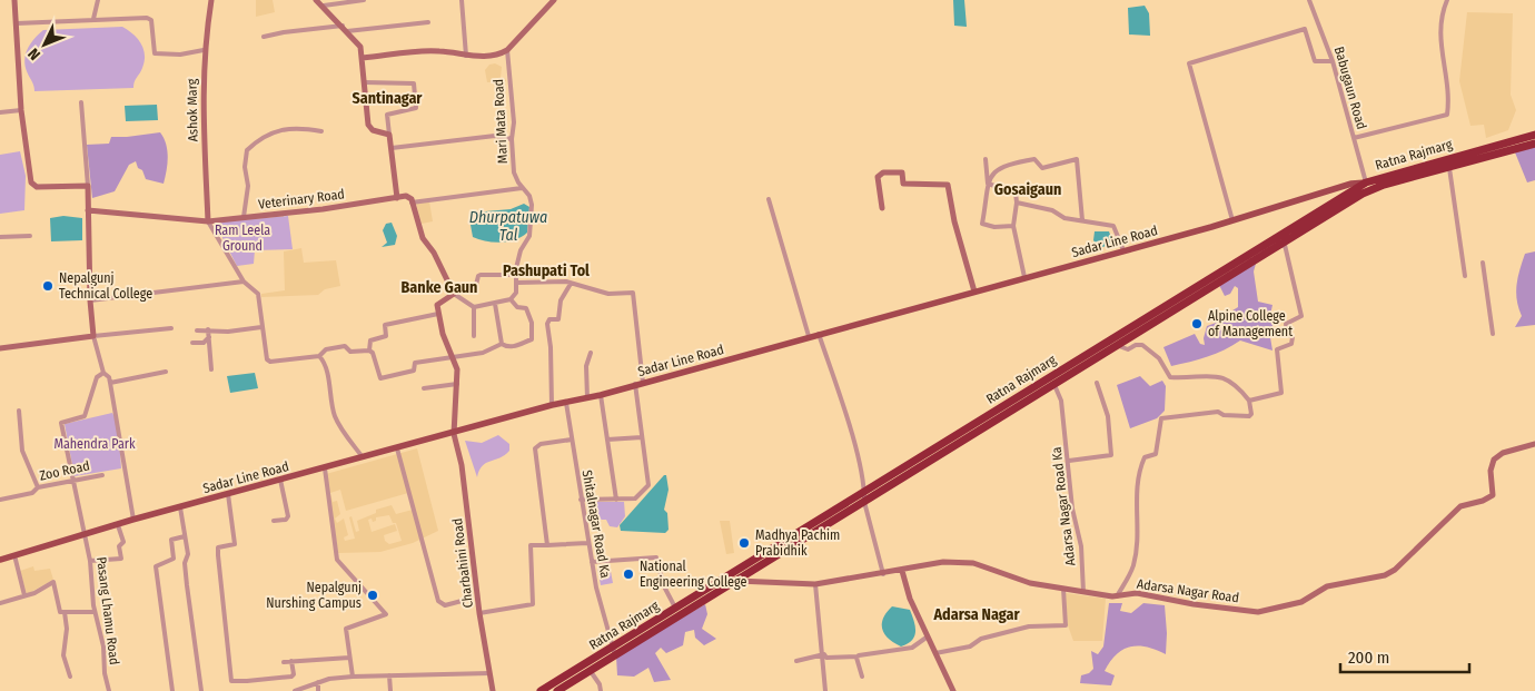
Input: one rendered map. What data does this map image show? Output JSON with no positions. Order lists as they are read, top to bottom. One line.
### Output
{"streets":{"highway":["Ratna Rajmarg"],"main road":["Sadar Line Road"],"street":["Babugaun Road","Ashok Marg","Mari Mata Road","Veterinary Road","Zoo Road","Adarsa Nagar Road Ka","Shitalnagar Road Ka","Charbahini Road","Adarsa Nagar Road","Pasang Lhamu Road"]},"crossings":[["Babugaun Road","Ratna Rajmarg"],["Babugaun Road","Sadar Line Road"],["Ashok Marg","Veterinary Road"],["Ratna Rajmarg","Sadar Line Road"],["Ratna Rajmarg","Adarsa Nagar Road Ka"],["Ratna Rajmarg","Shitalnagar Road Ka"],["Ratna Rajmarg","Adarsa Nagar Road"],["Sadar Line Road","Shitalnagar Road Ka"],["Sadar Line Road","Charbahini Road"],["Sadar Line Road","Pasang Lhamu Road"],["Zoo Road","Pasang Lhamu Road"],["Adarsa Nagar Road Ka","Adarsa Nagar Road"]],"districts":["Santinagar","Gosaigaun","Pashupati Tol","Banke Gaun","Adarsa Nagar"],"water":["Dhurpatuwa Tal"],"parks":["Ram Leela Ground","Mahendra Park"],"places":["Nepalgunj Technical College","Alpine College of Management","Madhya Pachim Prabidhik","National Engineering College","Nepalgunj Nurshing Campus"],"scale_bar":"200 m","north":"bottom left"}
